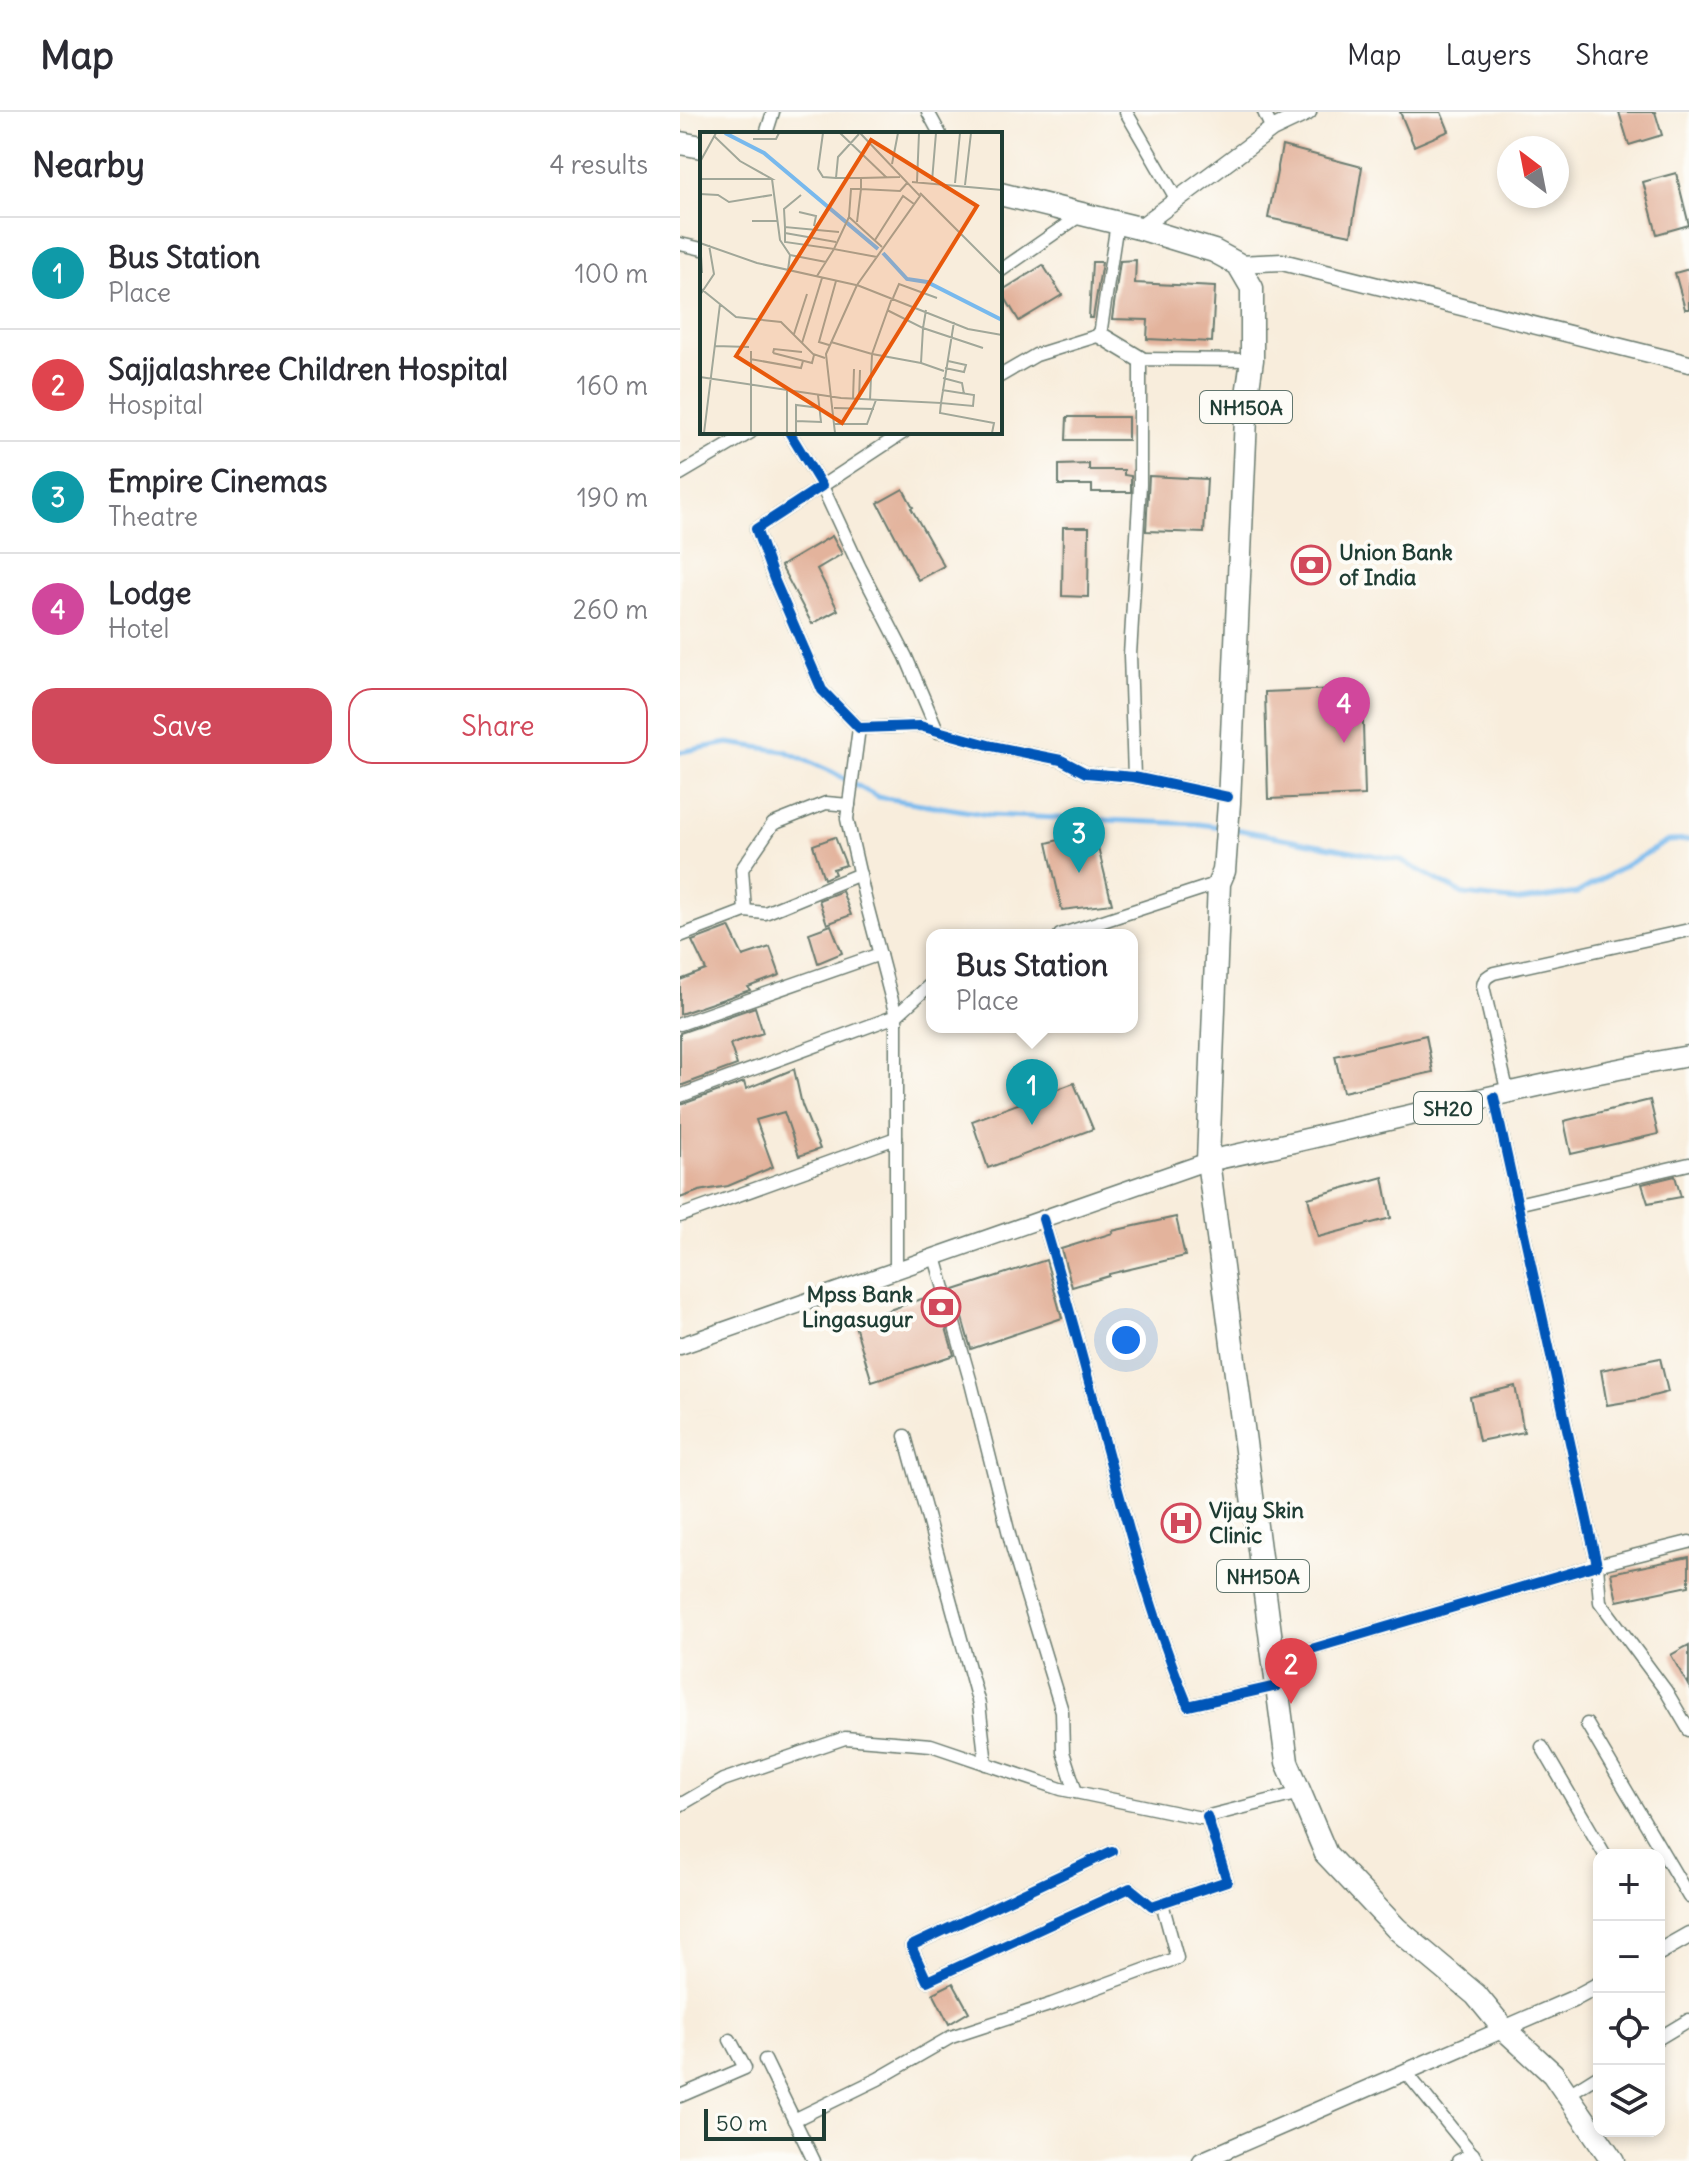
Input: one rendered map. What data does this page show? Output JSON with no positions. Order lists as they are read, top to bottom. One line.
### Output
{"streets":{"highway":["NH150A"],"main road":["SH20"]},"crossings":[["NH150A","SH20"]],"places":{"bank":["Union Bank of India","Mpss Bank Lingasugur"],"hospital":["Vijay Skin Clinic"]},"scale_bar":"50 m","north":"top left","page":{"header":"Map","nav":["Map","Layers","Share"],"heading":["Nearby","4 results"],"list":[{"mark":"1","name":"Bus Station","note":"Place","value":"100 m"},{"mark":"2","name":"Sajjalashree Children Hospital","note":"Hospital","value":"160 m"},{"mark":"3","name":"Empire Cinemas","note":"Theatre","value":"190 m"},{"mark":"4","name":"Lodge","note":"Hotel","value":"260 m"}],"buttons":["Save","Share"],"pins":["4","3","1","2"],"popup":["Bus Station","Place"],"map_buttons":["+","−"],"scale":"50 m"}}
